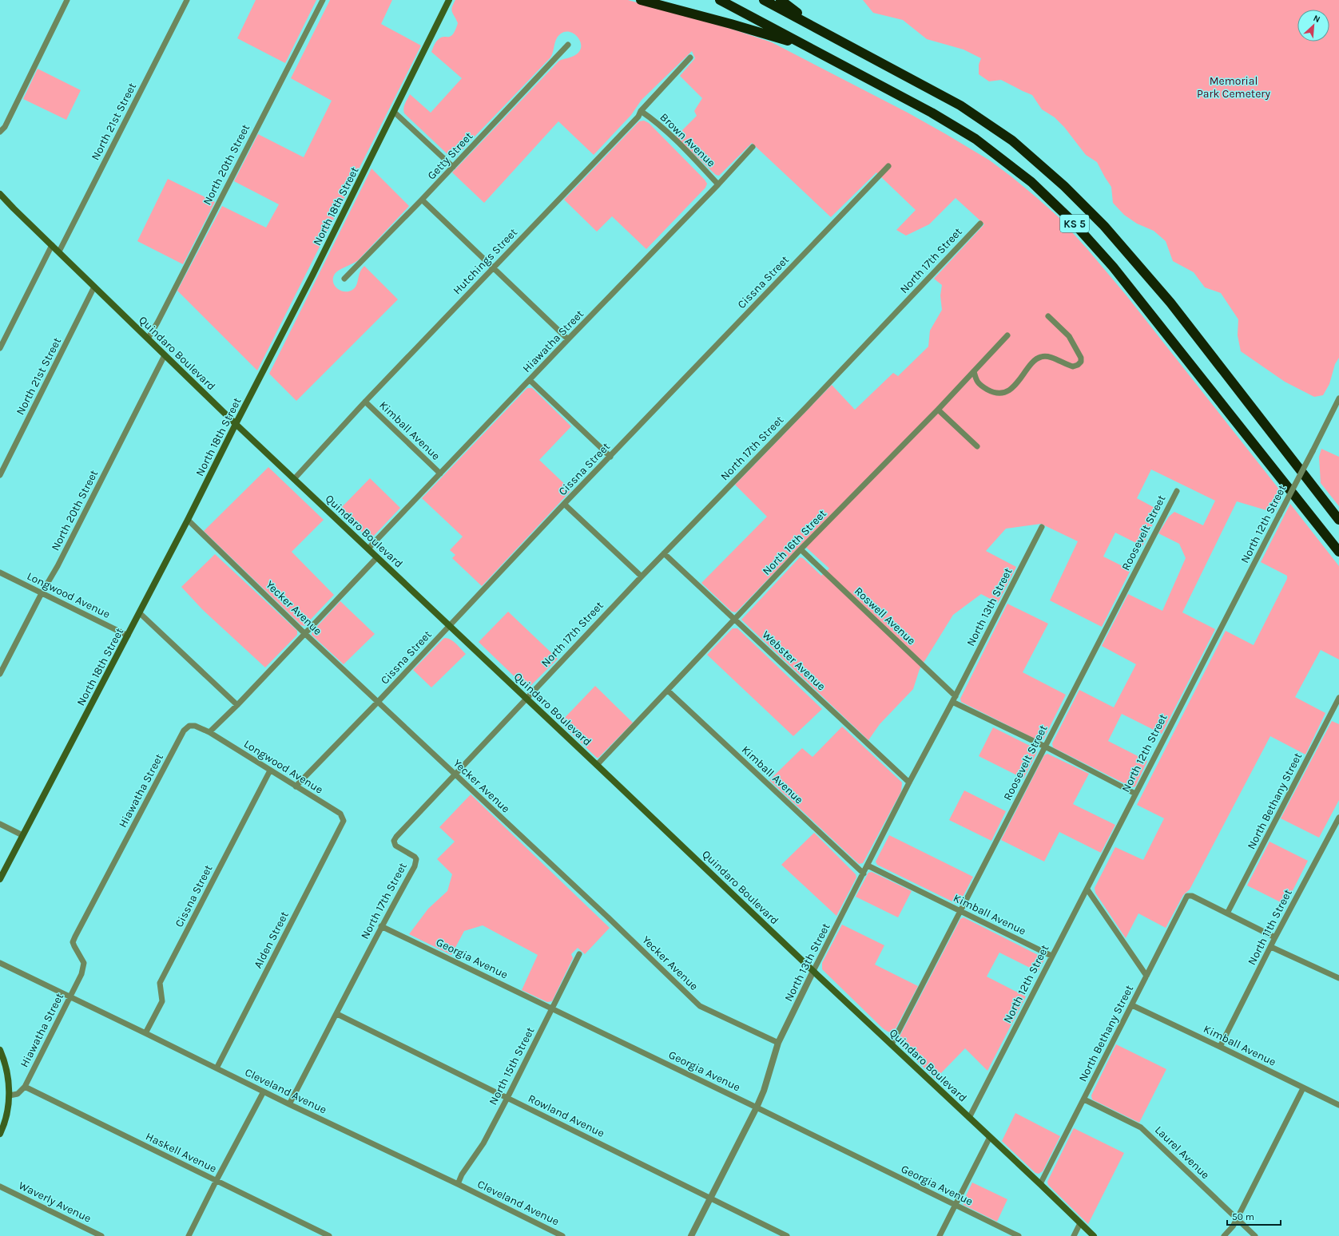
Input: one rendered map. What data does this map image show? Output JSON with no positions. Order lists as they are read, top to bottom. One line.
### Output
{"streets":{"highway":["KS 5"],"main road":["North 18th Street","Quindaro Boulevard"],"street":["North 21st Street","Brown Avenue","Getty Street","North 20th Street","North 17th Street","Hutchings Street","Cissna Street","Hiawatha Street","Kimball Avenue","North 12th Street","Roosevelt Street","North 16th Street","Longwood Avenue","North 13th Street","Yecker Avenue","Roswell Avenue","Webster Avenue","North Bethany Street","North 11th Street","Alden Street","Georgia Avenue","North 15th Street","Cleveland Avenue","Rowland Avenue","Haskell Avenue","Laurel Avenue","Waverly Avenue"]},"crossings":[["North 21st Street","Quindaro Boulevard"],["Brown Avenue","Hutchings Street"],["Brown Avenue","Hiawatha Street"],["North 20th Street","Quindaro Boulevard"],["North 20th Street","Longwood Avenue"],["North 18th Street","Quindaro Boulevard"],["North 18th Street","Longwood Avenue"],["North 18th Street","Yecker Avenue"],["North 17th Street","Quindaro Boulevard"],["North 17th Street","Yecker Avenue"],["North 17th Street","Webster Avenue"],["North 17th Street","Georgia Avenue"],["North 17th Street","Cleveland Avenue"],["North 17th Street","Rowland Avenue"],["Hutchings Street","Quindaro Boulevard"],["Hutchings Street","Kimball Avenue"],["Cissna Street","Quindaro Boulevard"],["Cissna Street","Longwood Avenue"],["Cissna Street","Yecker Avenue"],["Cissna Street","Cleveland Avenue"],["Hiawatha Street","Quindaro Boulevard"],["Hiawatha Street","Kimball Avenue"],["Hiawatha Street","Longwood Avenue"],["Hiawatha Street","Cleveland Avenue"],["Hiawatha Street","Haskell Avenue"],["Quindaro Boulevard","North 12th Street"],["Quindaro Boulevard","Roosevelt Street"],["Quindaro Boulevard","North 16th Street"],["Quindaro Boulevard","North 13th Street"],["Quindaro Boulevard","North Bethany Street"],["Kimball Avenue","North 12th Street"],["Kimball Avenue","Roosevelt Street"],["Kimball Avenue","North 16th Street"],["Kimball Avenue","North 13th Street"],["Kimball Avenue","North Bethany Street"],["Kimball Avenue","North 11th Street"],["North 12th Street","Roswell Avenue"],["Roosevelt Street","Roswell Avenue"],["North 16th Street","Roswell Avenue"],["North 16th Street","Webster Avenue"],["Longwood Avenue","Alden Street"],["North 13th Street","Yecker Avenue"],["North 13th Street","Roswell Avenue"],["North 13th Street","Webster Avenue"],["North 13th Street","Georgia Avenue"],["North 13th Street","Rowland Avenue"],["North Bethany Street","Laurel Avenue"],["Alden Street","Cleveland Avenue"],["Georgia Avenue","North 15th Street"],["North 15th Street","Cleveland Avenue"],["North 15th Street","Rowland Avenue"]],"parks":["Memorial Park Cemetery"],"scale_bar":"50 m","north":"top right"}
